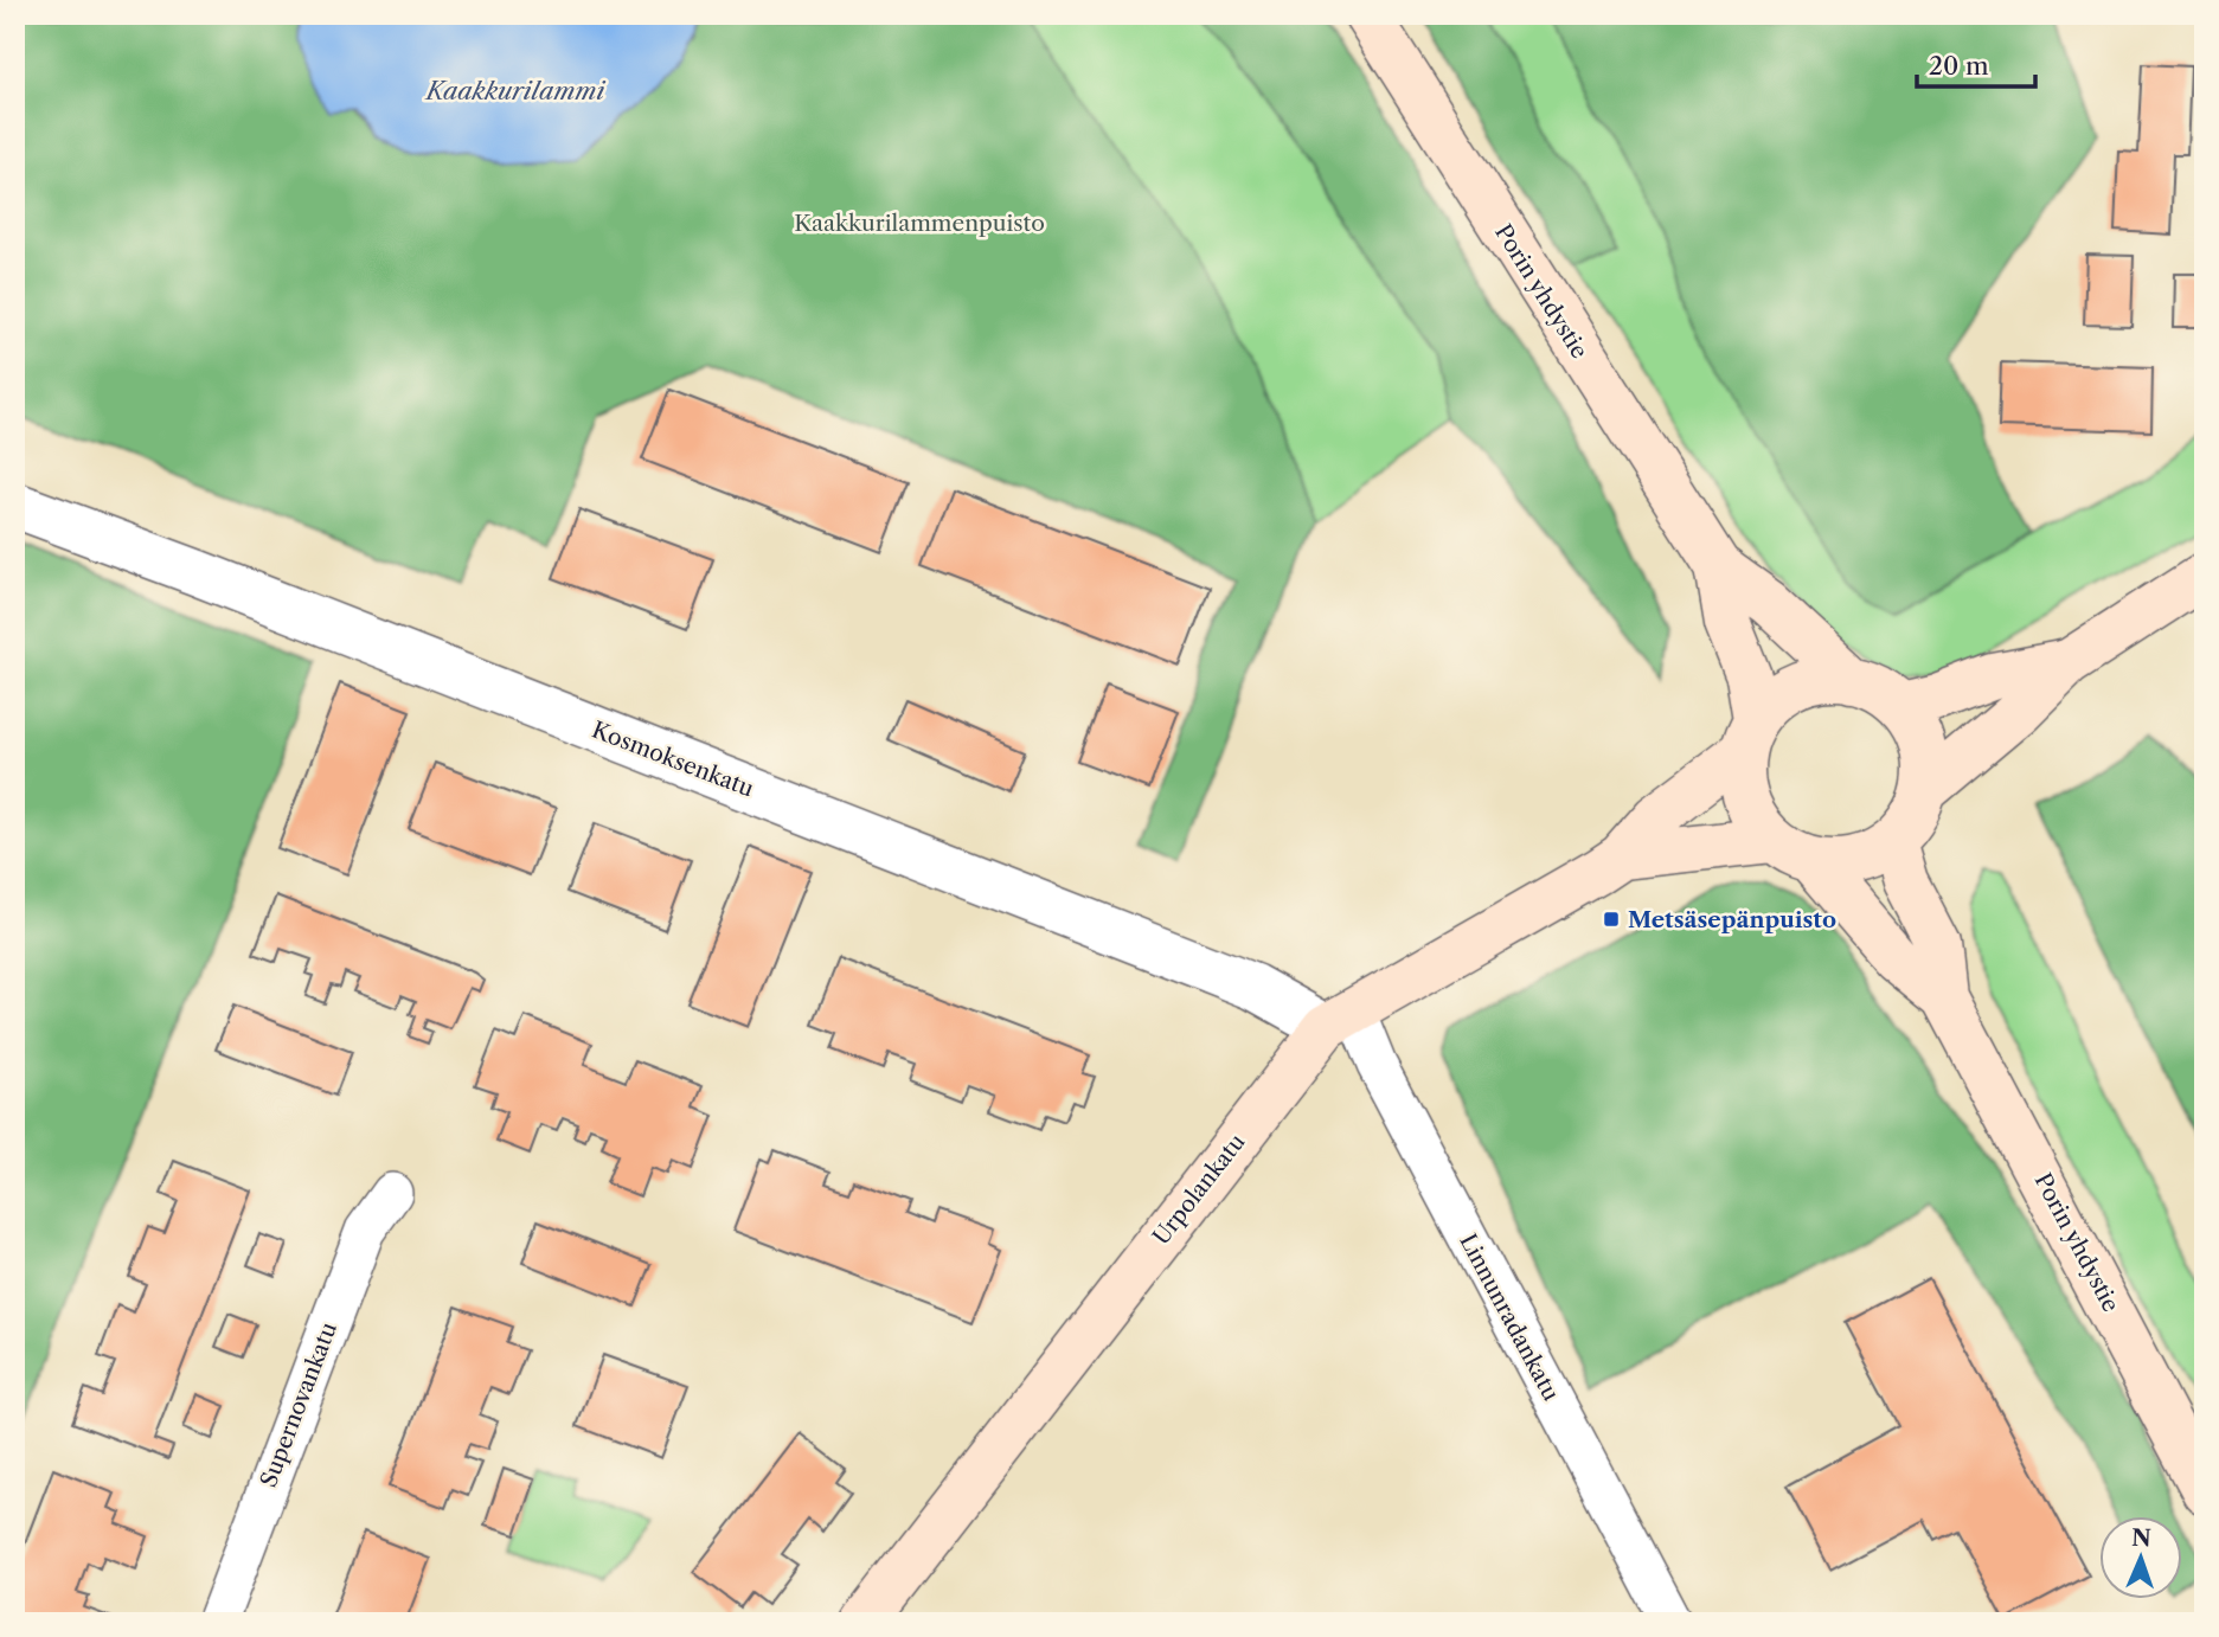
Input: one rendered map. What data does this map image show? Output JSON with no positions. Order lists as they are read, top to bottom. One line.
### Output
{"streets":{"main road":["Porin yhdystie","Urpolankatu"],"street":["Kosmoksenkatu","Linnunradankatu","Supernovankatu"]},"crossings":[["Porin yhdystie","Urpolankatu"],["Kosmoksenkatu","Urpolankatu"],["Kosmoksenkatu","Linnunradankatu"],["Urpolankatu","Linnunradankatu"]],"water":["Kaakkurilammi"],"parks":["Kaakkurilammenpuisto"],"places":{"transit":["Metsäsepänpuisto"]},"scale_bar":"20 m","north":"top"}
